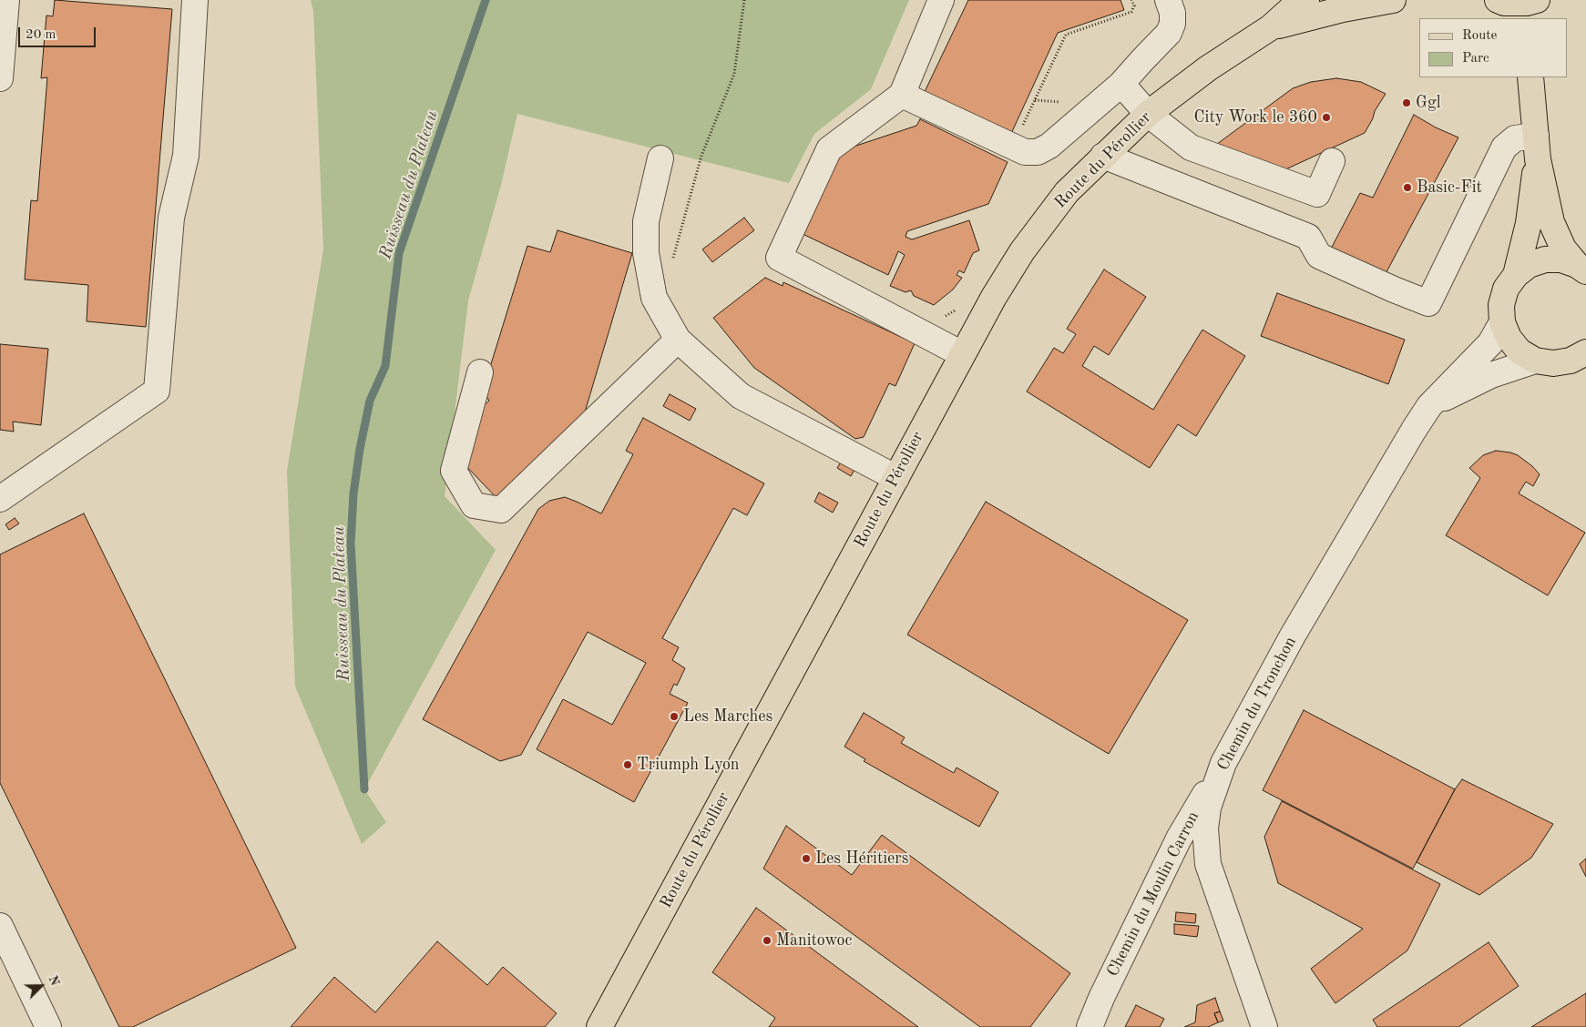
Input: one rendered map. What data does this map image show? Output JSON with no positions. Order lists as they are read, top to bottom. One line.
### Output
{"streets":{"main road":["Route du Pérollier"],"street":["Chemin du Tronchon","Chemin du Moulin Carron"]},"crossings":[["Chemin du Tronchon","Chemin du Moulin Carron"]],"water":["Ruisseau du Plateau"],"places":["Ggl","City Work le 360","Basic-Fit","Les Marches","Triumph Lyon","Les Héritiers","Manitowoc"],"legend":["Route","Parc"],"scale_bar":"20 m","north":"top right"}
